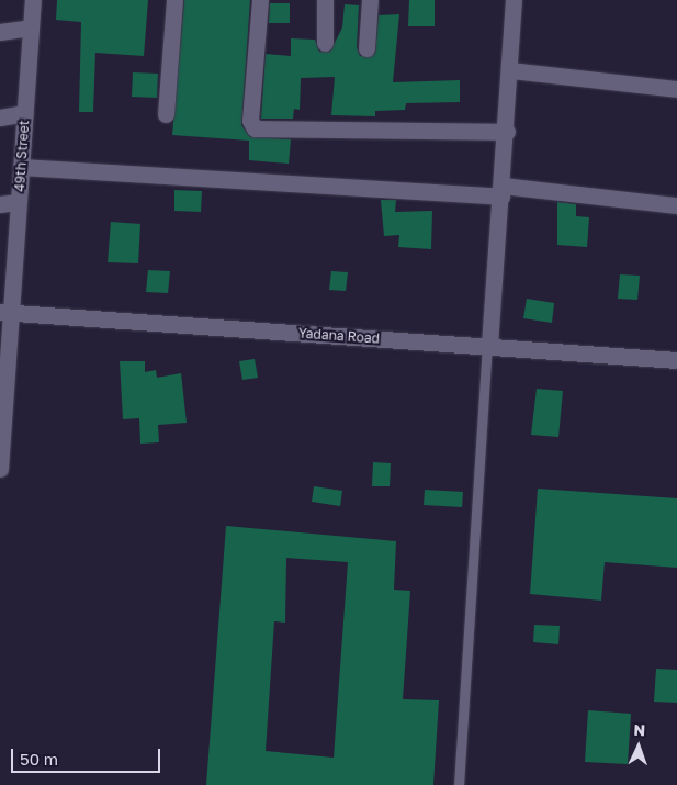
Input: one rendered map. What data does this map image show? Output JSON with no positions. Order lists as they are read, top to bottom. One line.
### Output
{"streets":{"street":["49th Street","Yadana Road"]},"crossings":[["49th Street","Yadana Road"]],"scale_bar":"50 m","north":"top"}
